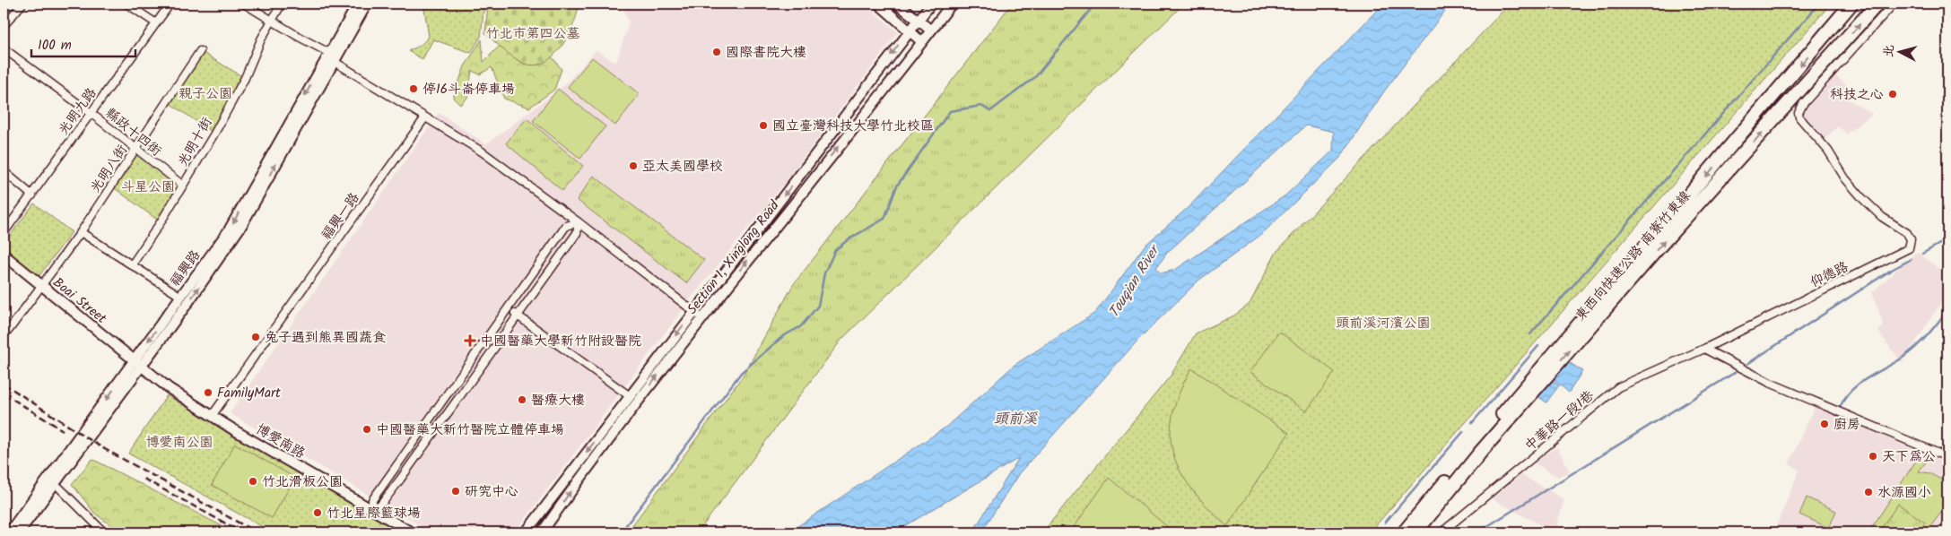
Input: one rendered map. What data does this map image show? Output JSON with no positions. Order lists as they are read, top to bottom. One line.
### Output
{"streets":{"highway":["東西向快速公路 南寮竹東線"],"street":["光明九路","縣政十四街","光明十街","光明八街","福興一路","Section 1, Xinglong Road","福興路","仰德路","Boai Street","中華路一段1巷","博愛南路"]},"crossings":[["光明九路","縣政十四街"],["縣政十四街","光明十街"],["縣政十四街","光明八街"],["光明八街","Boai Street"],["福興一路","博愛南路"],["福興路","Boai Street"],["福興路","博愛南路"],["仰德路","中華路一段1巷"],["Boai Street","博愛南路"]],"water":["Touqian River","頭前溪"],"parks":["竹北市第四公墓","親子公園","斗星公園","頭前溪河濱公園","博愛南公園"],"places":{"other":["國際書院大樓","停16斗崙停車場","科技之心","國立臺灣科技大學竹北校區","亞太美國學校","兔子遇到熊異國蔬食","FamilyMart","醫療大樓","廚房","中國醫藥大新竹醫院立體停車場","天下為公","竹北滑板公園","研究中心","水源國小","竹北星際籃球場"],"health":["中國醫藥大學新竹附設醫院"]},"scale_bar":"100 m","north":"left"}
